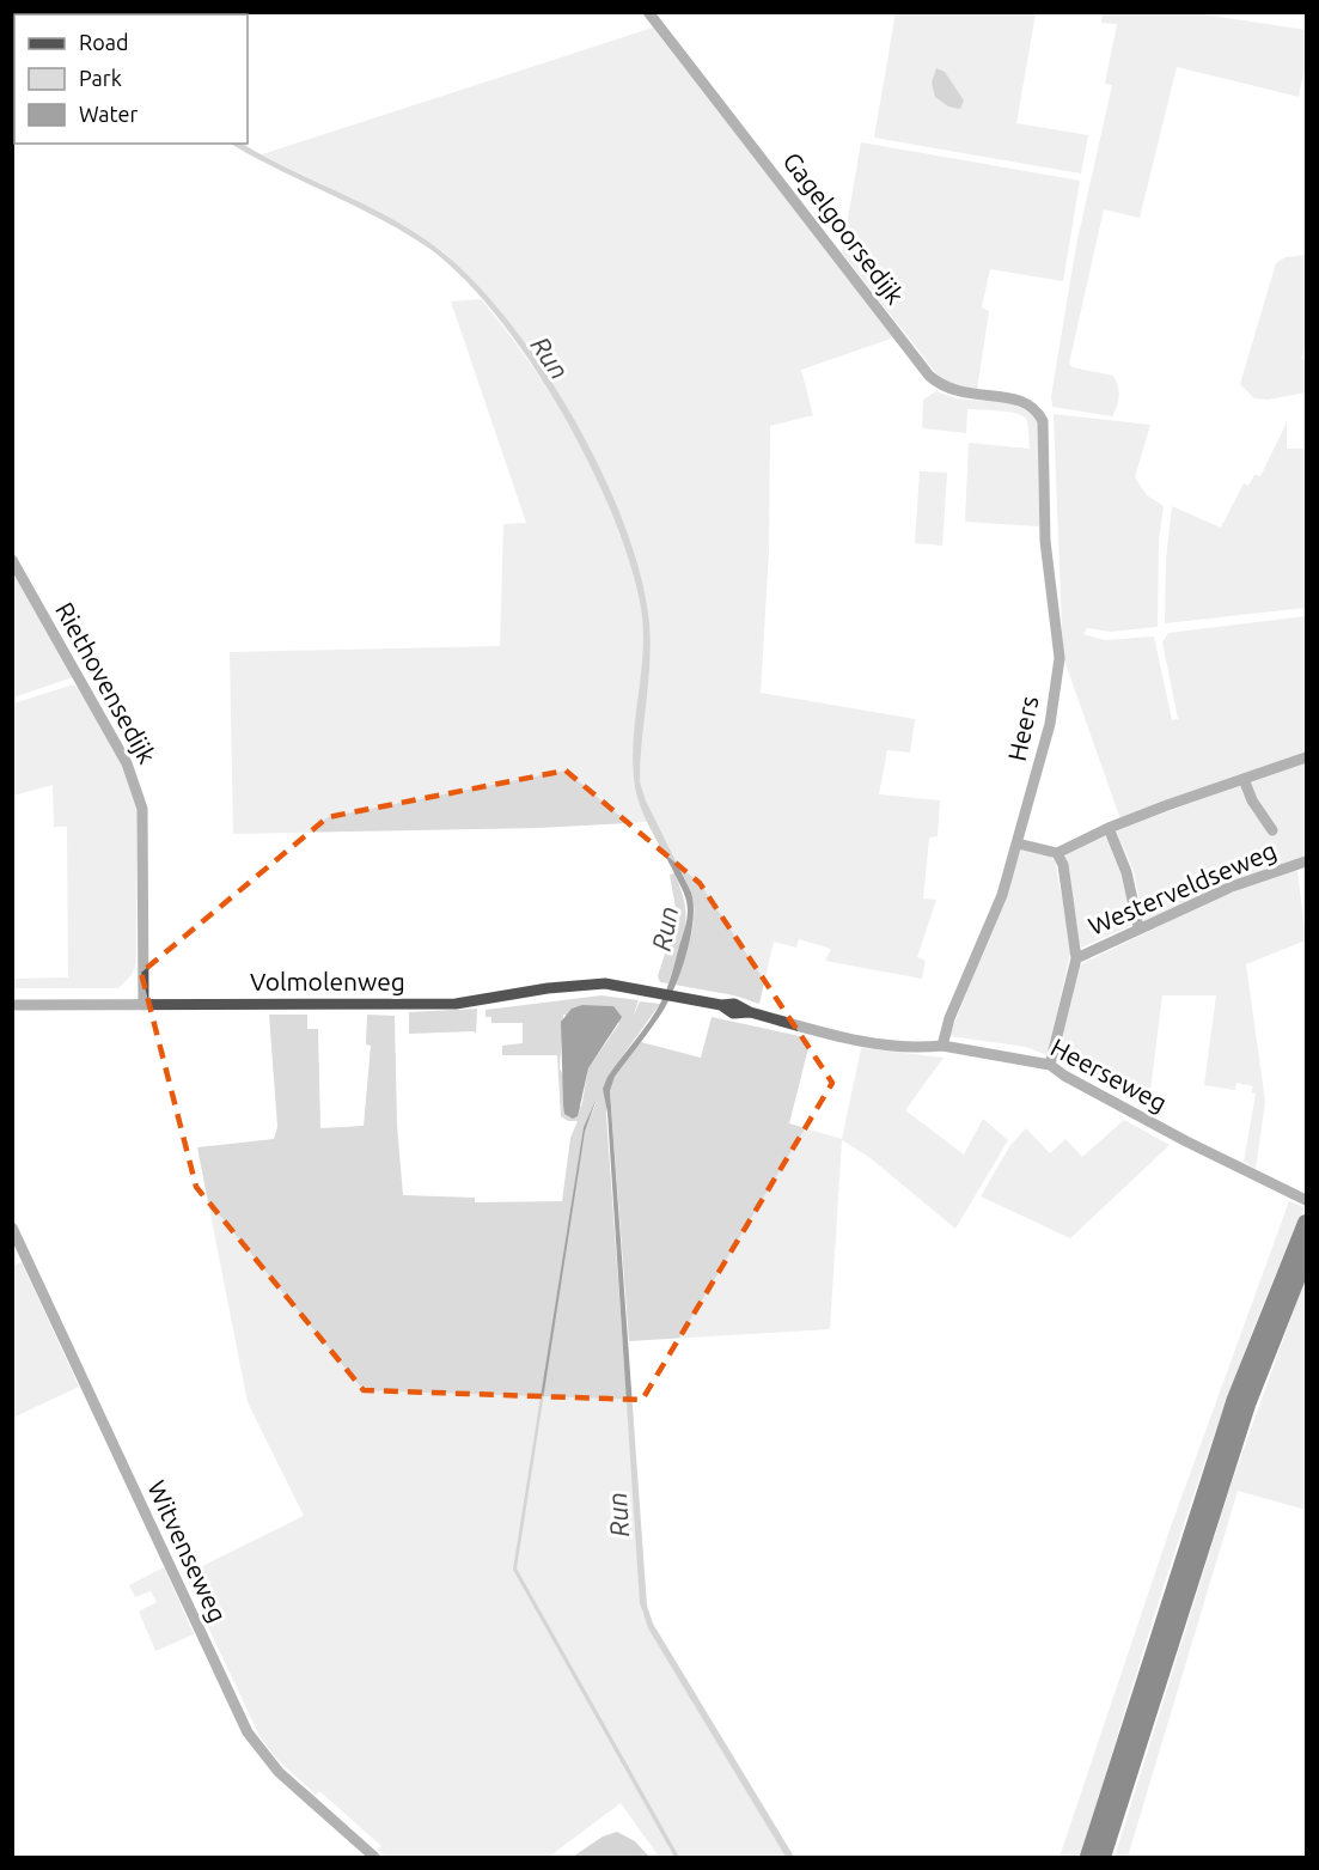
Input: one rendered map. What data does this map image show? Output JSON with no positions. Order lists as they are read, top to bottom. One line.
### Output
{"streets":{"street":["Gagelgoorsedijk","Riethovensedijk","Heers","Westerveldseweg","Volmolenweg","Heerseweg","Witvenseweg"]},"crossings":[["Gagelgoorsedijk","Heers"],["Riethovensedijk","Volmolenweg"],["Heers","Heerseweg"],["Volmolenweg","Heerseweg"]],"water":["Run"],"legend":["Road","Park","Water"]}
